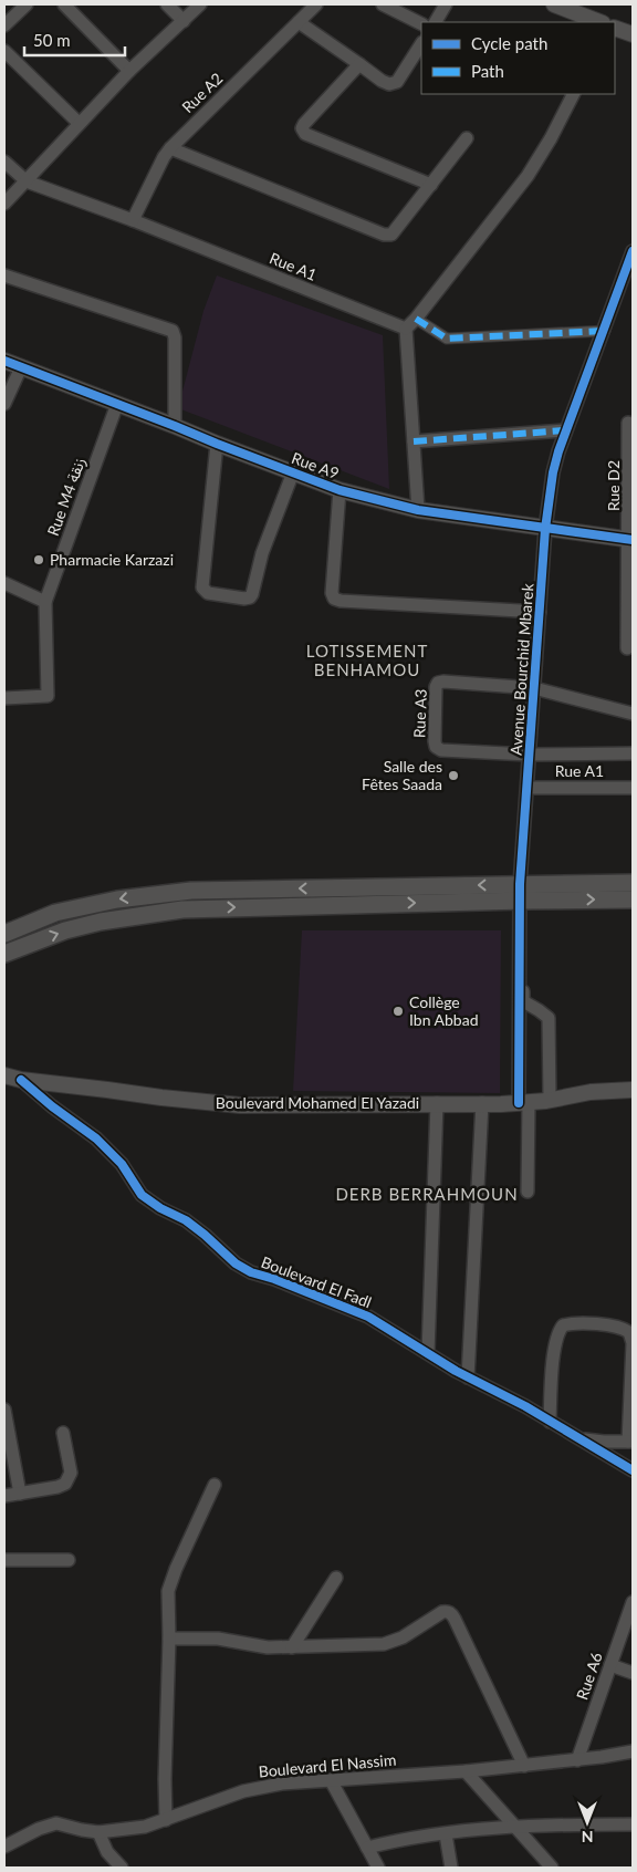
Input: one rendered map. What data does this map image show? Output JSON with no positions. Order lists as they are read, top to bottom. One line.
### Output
{"streets":{"street":["Rue A2","Rue A1","Rue A9","Rue D2","Rue M4 زنقة","Avenue Bourchid Mbarek","Rue A3","Boulevard Mohamed El Yazadi","Boulevard El Fadl","Rue A6","Boulevard El Nassim"]},"crossings":[["Rue A2","Rue A1"],["Rue A1","Avenue Bourchid Mbarek"],["Rue A9","Rue D2"],["Rue A9","Rue M4 زنقة"],["Rue A9","Avenue Bourchid Mbarek"],["Avenue Bourchid Mbarek","Rue A3"],["Avenue Bourchid Mbarek","Boulevard Mohamed El Yazadi"],["Boulevard Mohamed El Yazadi","Boulevard El Fadl"],["Rue A6","Boulevard El Nassim"]],"districts":["LOTISSEMENT BENHAMOU","DERB BERRAHMOUN"],"places":["Pharmacie Karzazi","Salle des Fêtes Saada","Collège Ibn Abbad"],"legend":["Cycle path","Path"],"scale_bar":"50 m","north":"bottom"}
